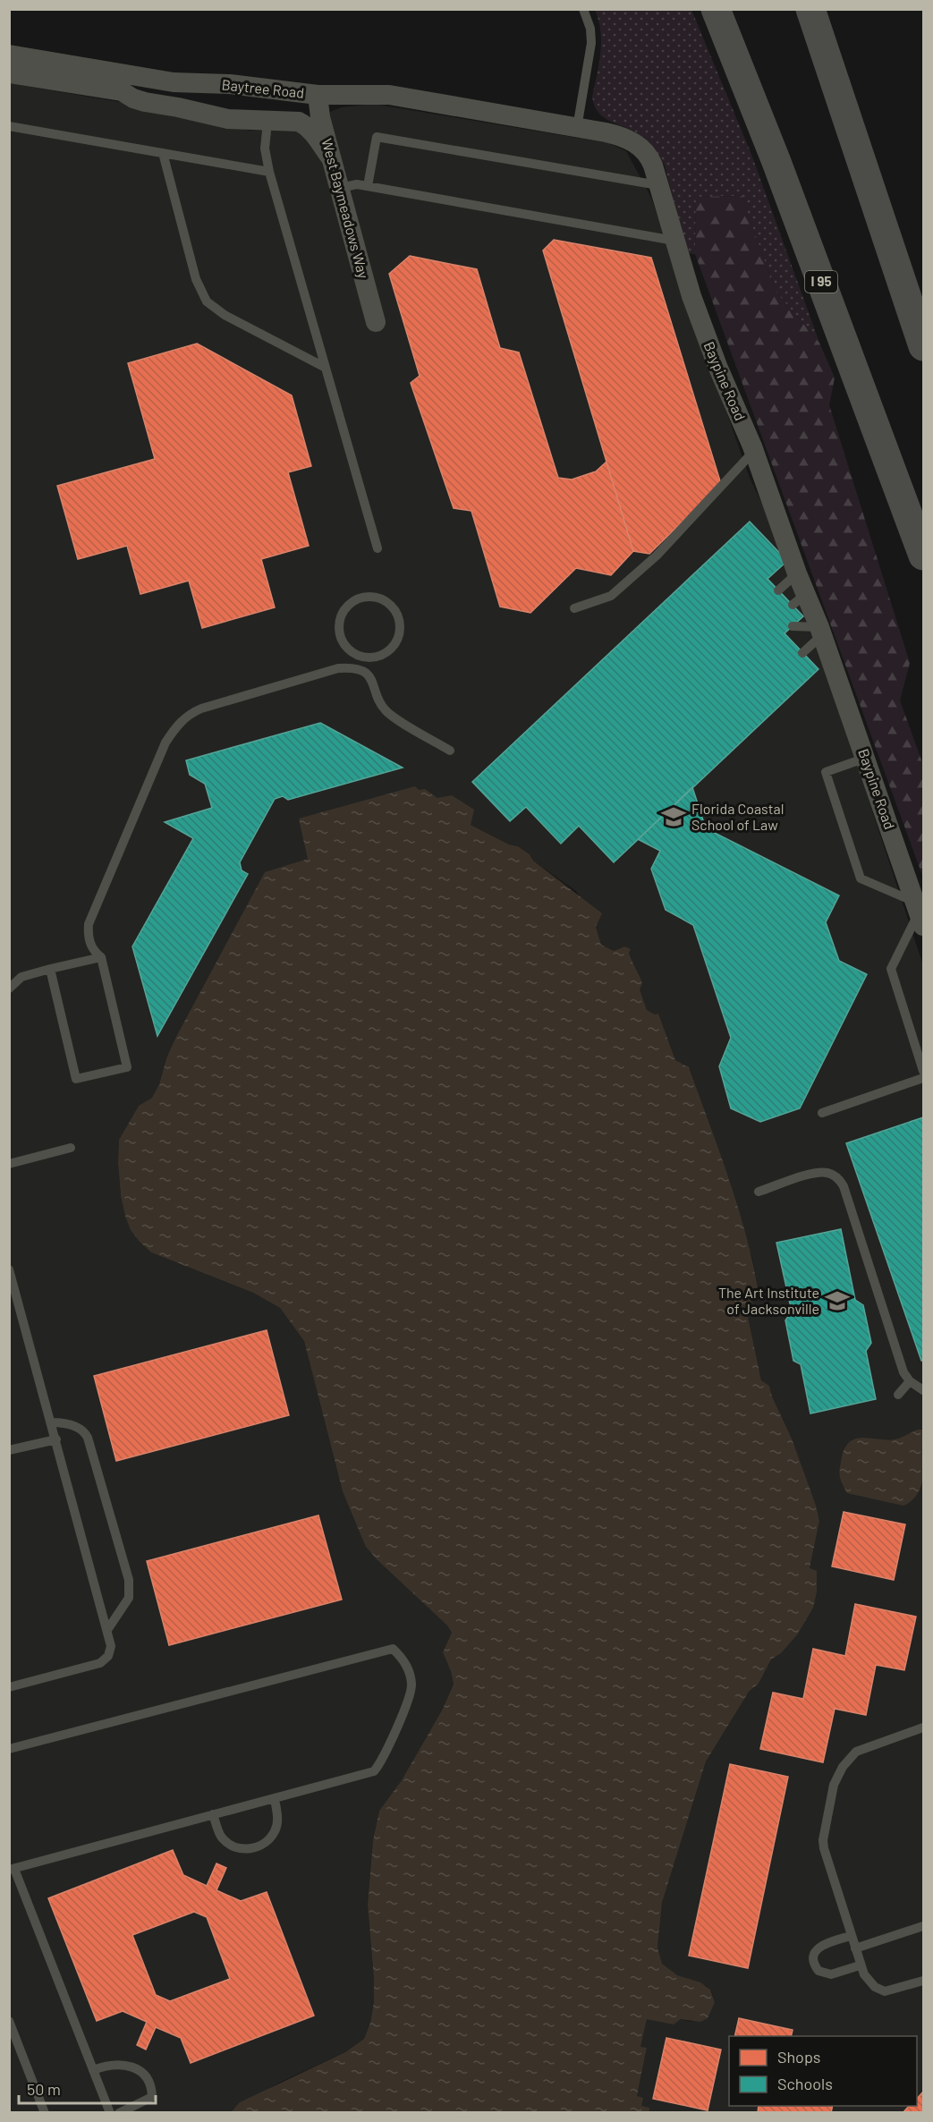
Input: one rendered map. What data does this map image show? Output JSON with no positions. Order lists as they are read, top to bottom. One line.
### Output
{"streets":{"highway":["I 95"],"street":["Baytree Road","West Baymeadows Way","Baypine Road"]},"crossings":[["Baytree Road","West Baymeadows Way"],["Baytree Road","Baypine Road"],["West Baymeadows Way","Baypine Road"]],"places":{"school or university":["Florida Coastal School of Law","The Art Institute of Jacksonville"]},"legend":["Shops","Schools"],"scale_bar":"50 m"}
